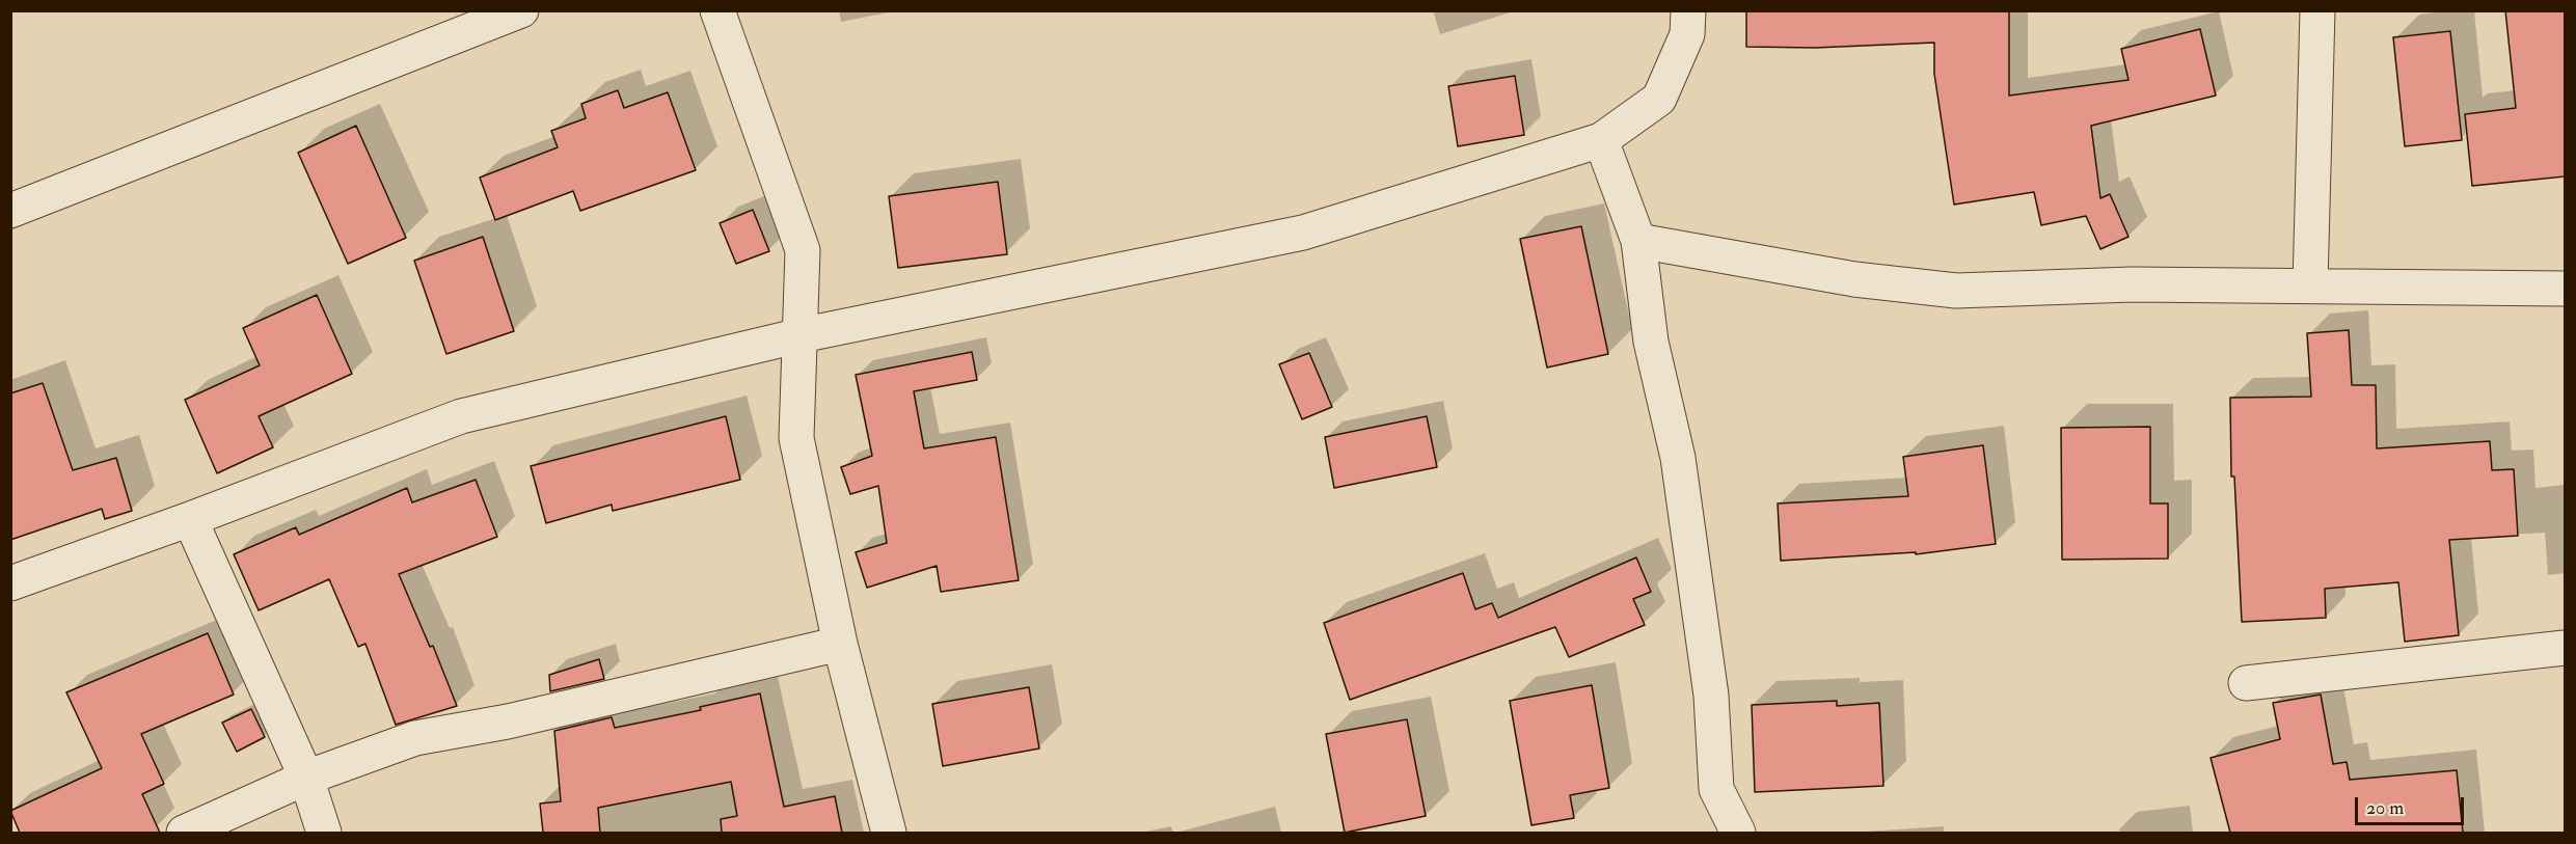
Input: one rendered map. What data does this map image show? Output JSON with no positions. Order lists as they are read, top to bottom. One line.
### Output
{"scale_bar":"20 m"}
